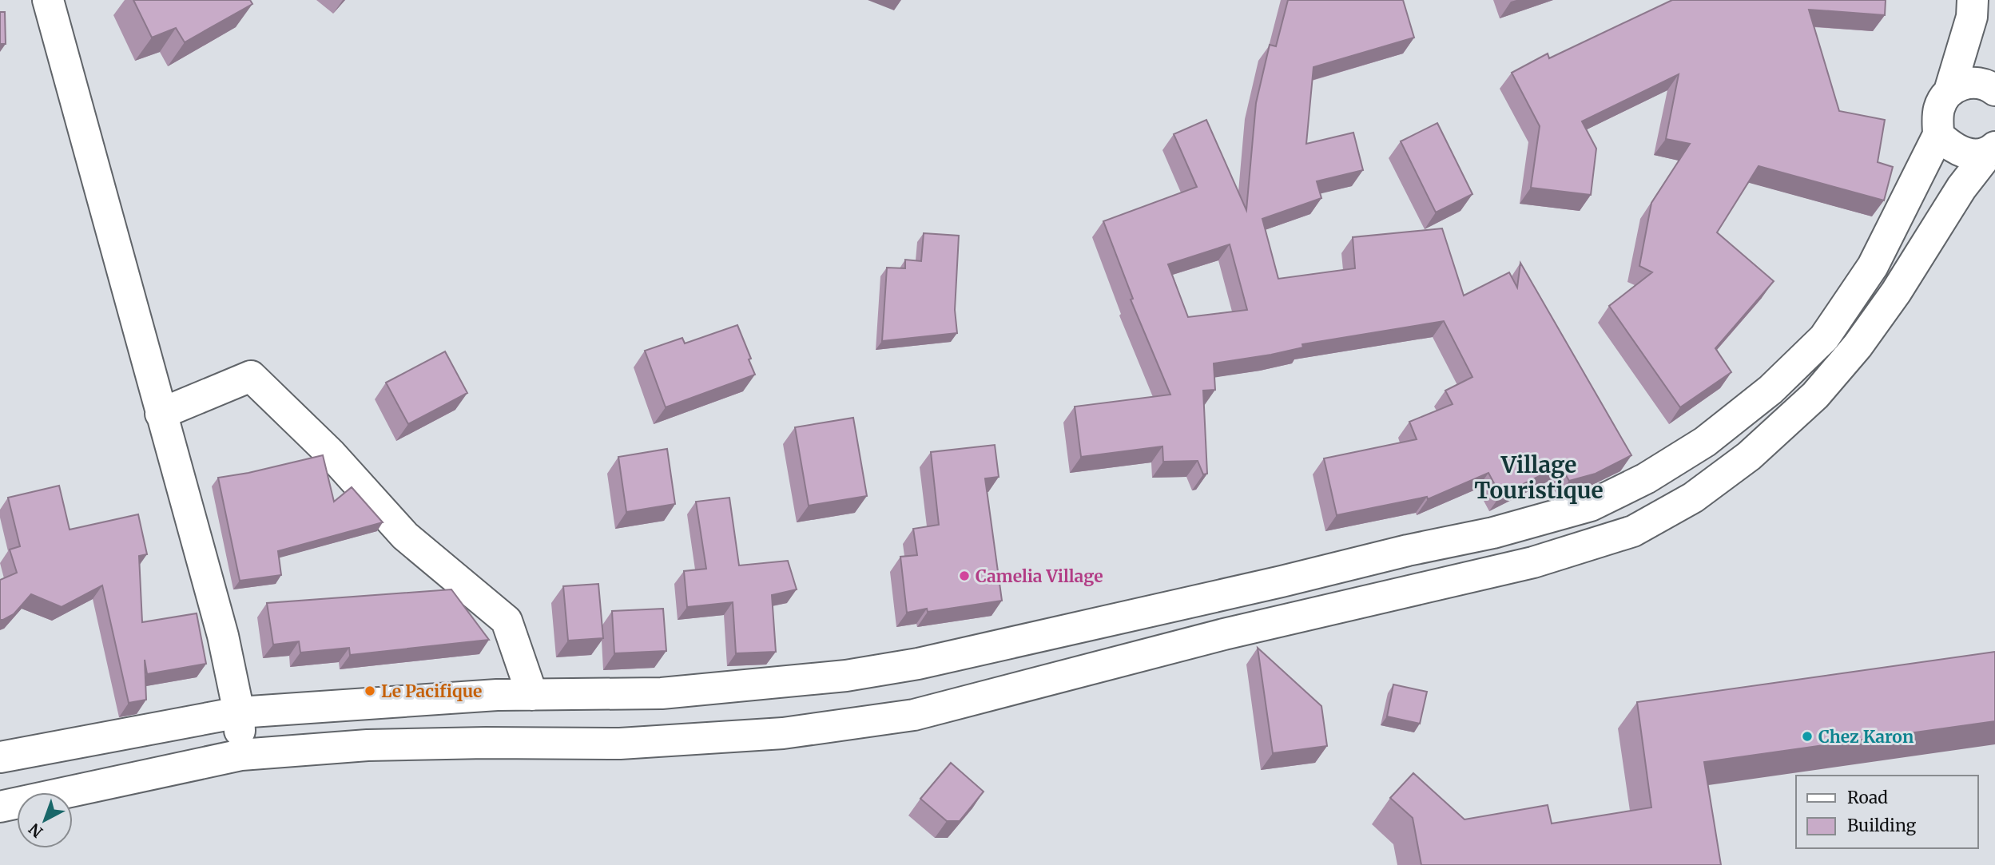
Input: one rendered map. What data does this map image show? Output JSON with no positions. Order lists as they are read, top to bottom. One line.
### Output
{"districts":["Village Touristique"],"places":["Camelia Village","Le Pacifique","Chez Karon"],"legend":["Road","Building"],"north":"bottom left"}
